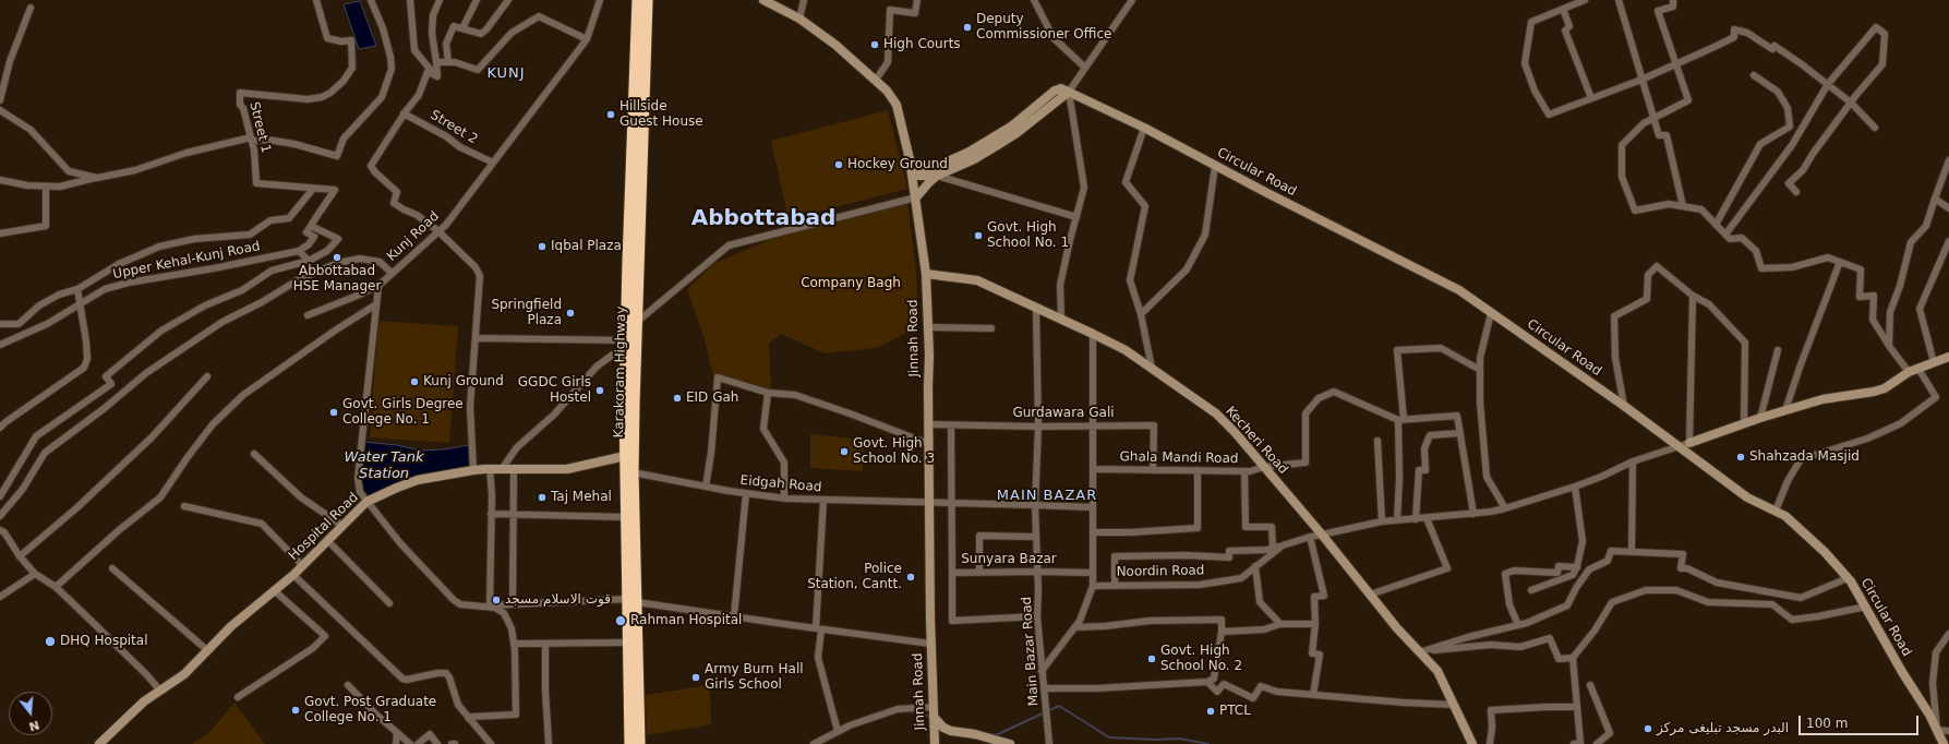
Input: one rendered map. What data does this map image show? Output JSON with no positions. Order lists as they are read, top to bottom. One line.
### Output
{"streets":{"highway":["Karakoram Highway"],"main road":["Circular Road","Jinnah Road","Kecheri Road","Hospital Road"],"street":["Street 1","Street 2","Kunj Road","Upper Kehal-Kunj Road","Gurdawara Gali","Ghala Mandi Road","Eidgah Road","Sunyara Bazar","Noordin Road","Main Bazar Road"]},"crossings":[["Street 2","Kunj Road"],["Circular Road","Noordin Road"],["Jinnah Road","Gurdawara Gali"],["Jinnah Road","Kecheri Road"],["Jinnah Road","Eidgah Road"],["Karakoram Highway","Eidgah Road"],["Karakoram Highway","Hospital Road"],["Gurdawara Gali","Ghala Mandi Road"],["Gurdawara Gali","Main Bazar Road"],["Kecheri Road","Ghala Mandi Road"],["Kecheri Road","Noordin Road"],["Kecheri Road","Main Bazar Road"],["Sunyara Bazar","Main Bazar Road"]],"districts":["KUNJ","Abbottabad","MAIN BAZAR"],"water":["Water Tank Station"],"parks":["Company Bagh"],"places":["Deputy Commissioner Office","High Courts","Hillside Guest House","Hockey Ground","Govt. High School No. 1","Iqbal Plaza","Abbottabad HSE Manager","Springfield Plaza","Kunj Ground","GGDC Girls Hostel","EID Gah","Govt. Girls Degree College No. 1","Govt. High School No. 3","Shahzada Masjid","Taj Mehal","Police Station, Cantt.","قوت الاسلام مسجد","Rahman Hospital","DHQ Hospital","Govt. High School No. 2","Army Burn Hall Girls School","Govt. Post Graduate College No. 1","PTCL","البدر مسجد تبلیغی مرکز"],"scale_bar":"100 m","north":"bottom"}
